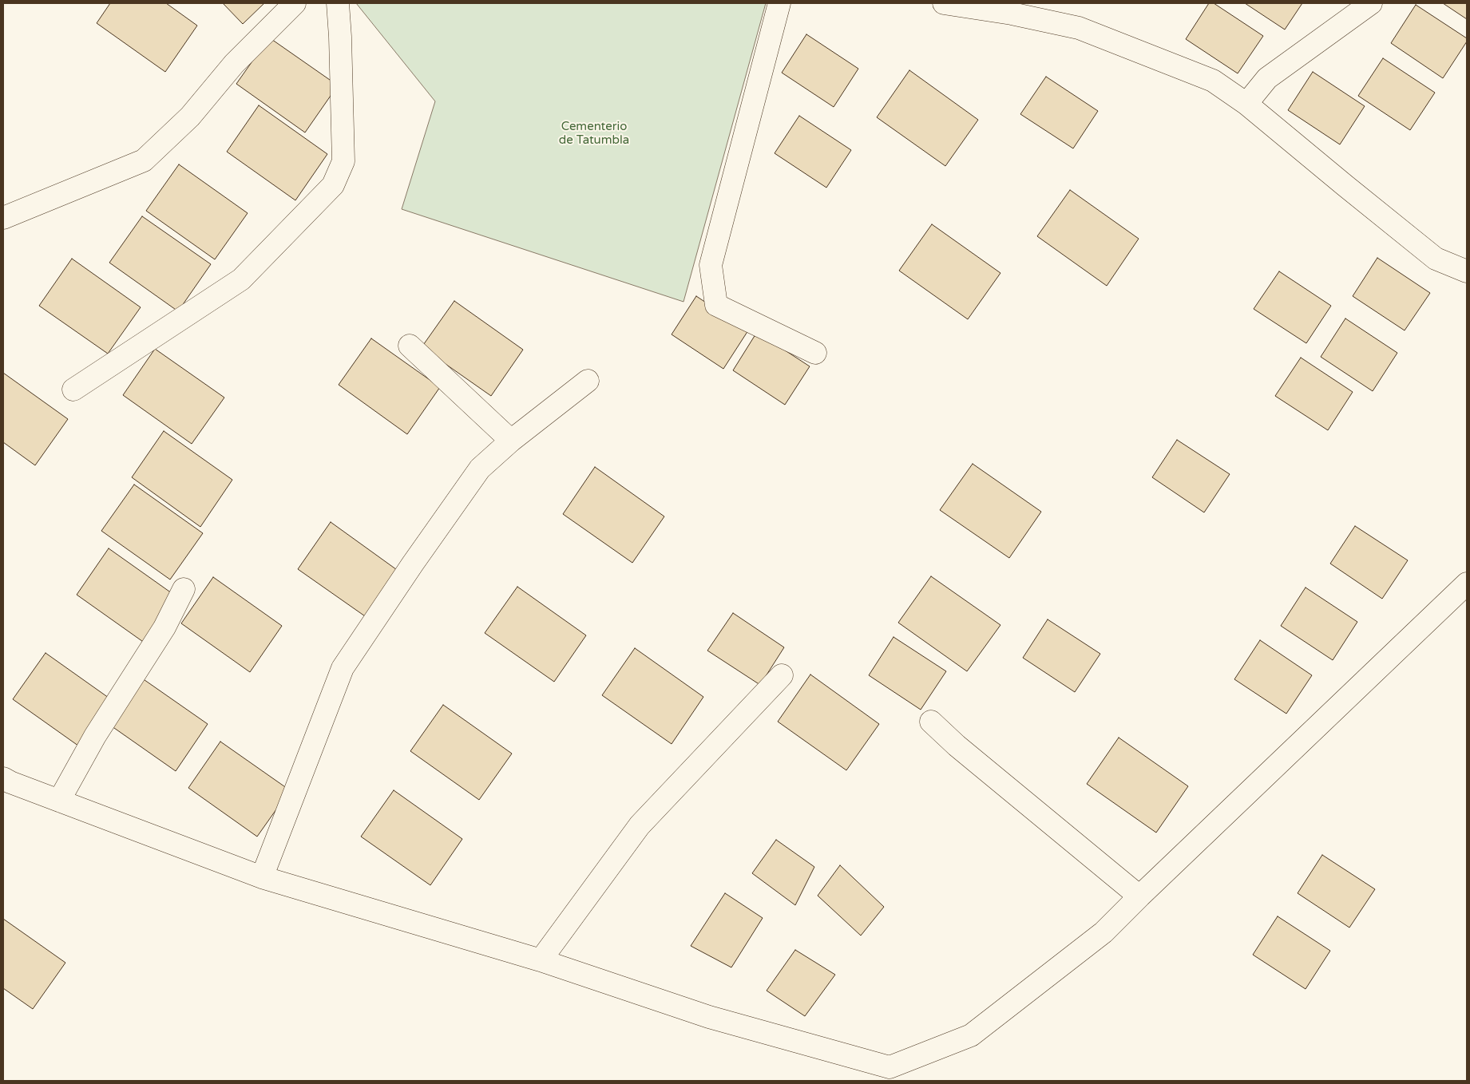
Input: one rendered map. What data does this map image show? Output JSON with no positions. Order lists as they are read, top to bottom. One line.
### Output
{"parks":["Cementerio de Tatumbla"]}
